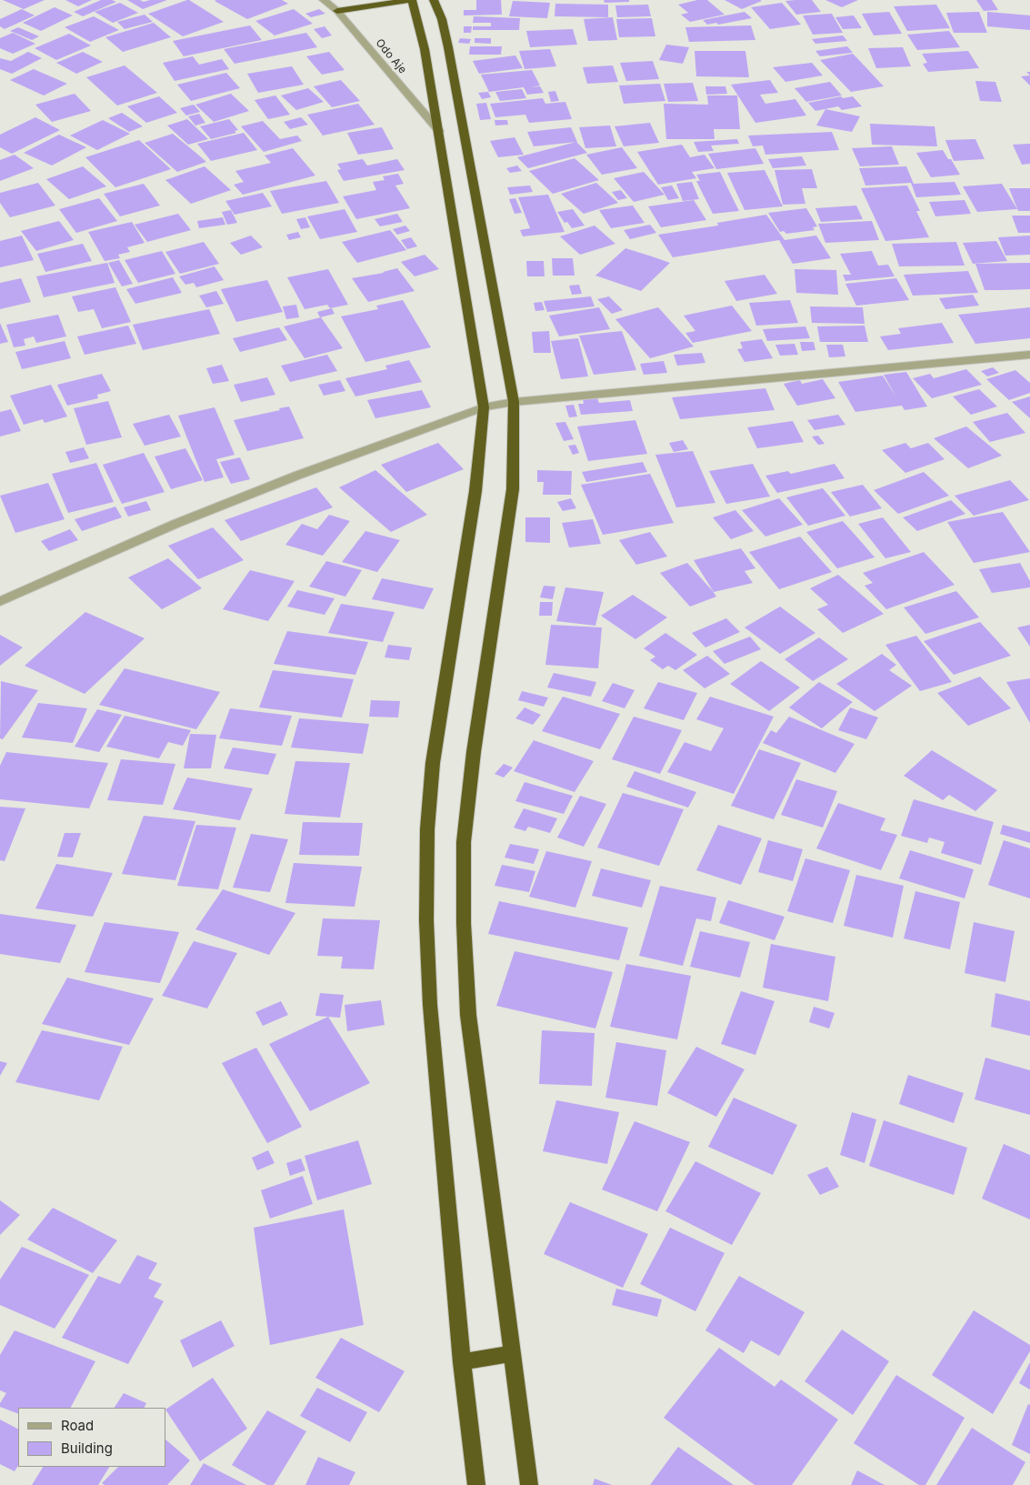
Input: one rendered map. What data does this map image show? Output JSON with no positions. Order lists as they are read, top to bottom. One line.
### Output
{"streets":{"street":["Odo Aje"]},"legend":["Road","Building"]}
